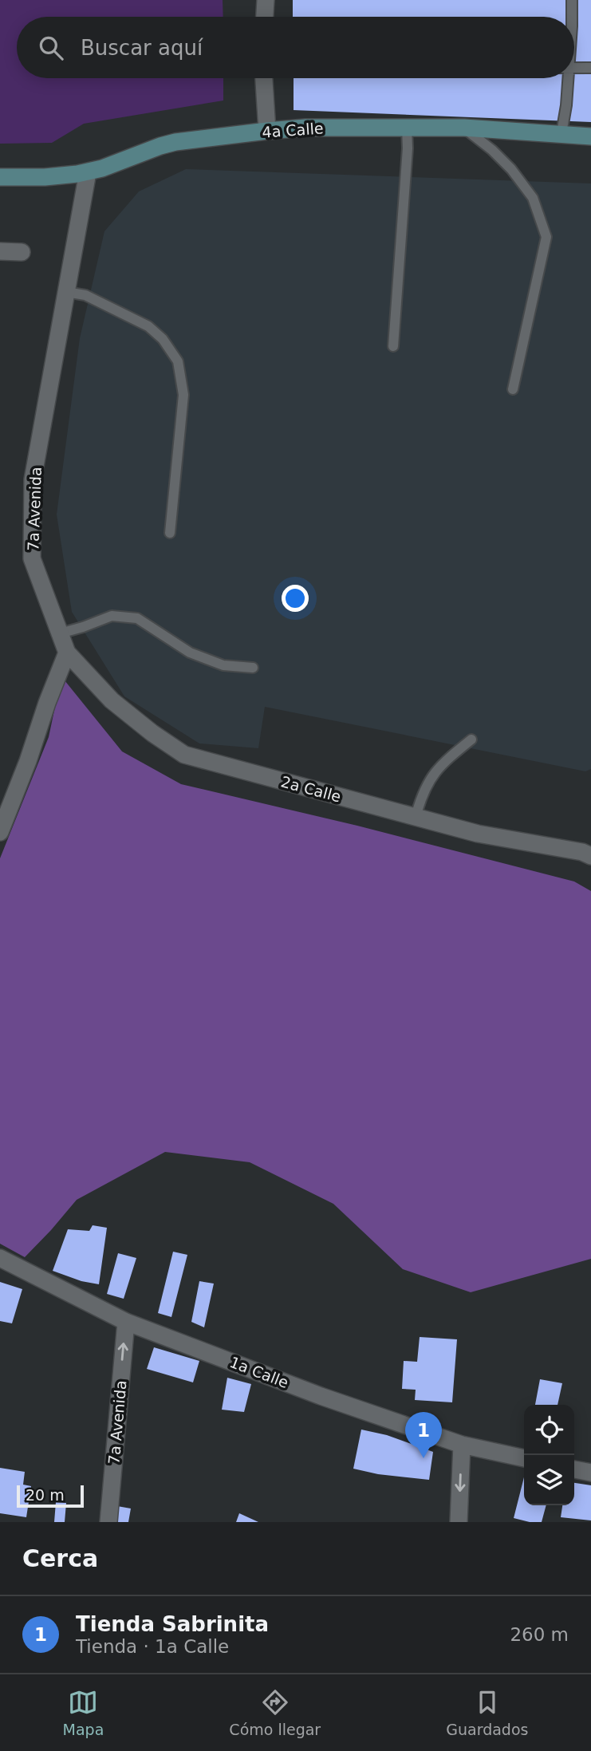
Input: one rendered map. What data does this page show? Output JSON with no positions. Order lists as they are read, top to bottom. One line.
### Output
{"streets":{"main road":["4a Calle"],"street":["7a Avenida","2a Calle","1a Calle"]},"crossings":[["4a Calle","7a Avenida"],["7a Avenida","2a Calle"],["7a Avenida","1a Calle"]],"scale_bar":"20 m","page":{"search":"Buscar aquí","pins":"1","scale":"20 m","heading":"Cerca","list":[{"mark":"1","name":"Tienda Sabrinita","note":"Tienda · 1a Calle","value":"260 m"}],"nav":["Mapa","Cómo llegar","Guardados"]}}
